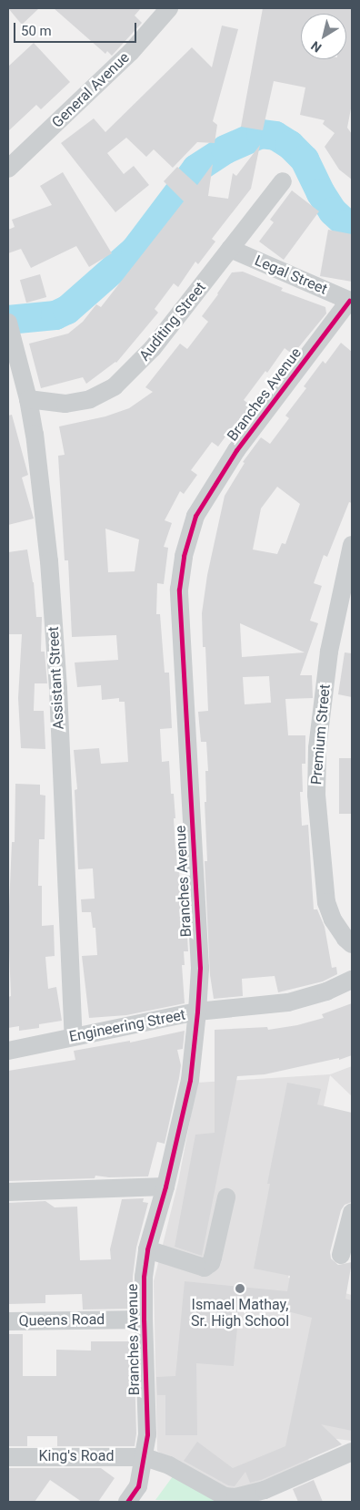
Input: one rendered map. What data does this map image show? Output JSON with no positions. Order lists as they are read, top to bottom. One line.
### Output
{"streets":{"street":["General Avenue","Legal Street","Auditing Street","Branches Avenue","Assistant Street","Premium Street","Engineering Street","Queens Road","King's Road"]},"crossings":[["Legal Street","Auditing Street"],["Legal Street","Branches Avenue"],["Auditing Street","Assistant Street"],["Branches Avenue","Engineering Street"],["Branches Avenue","Queens Road"],["Branches Avenue","King's Road"],["Assistant Street","Engineering Street"]],"places":["Ismael Mathay, Sr. High School"],"scale_bar":"50 m","north":"bottom left"}
